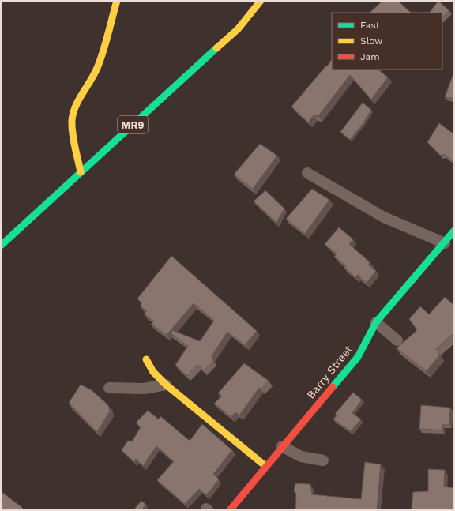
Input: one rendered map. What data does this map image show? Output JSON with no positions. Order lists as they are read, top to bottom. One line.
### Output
{"streets":{"street":["MR9","Barry Street"]},"legend":["Fast","Slow","Jam"]}
